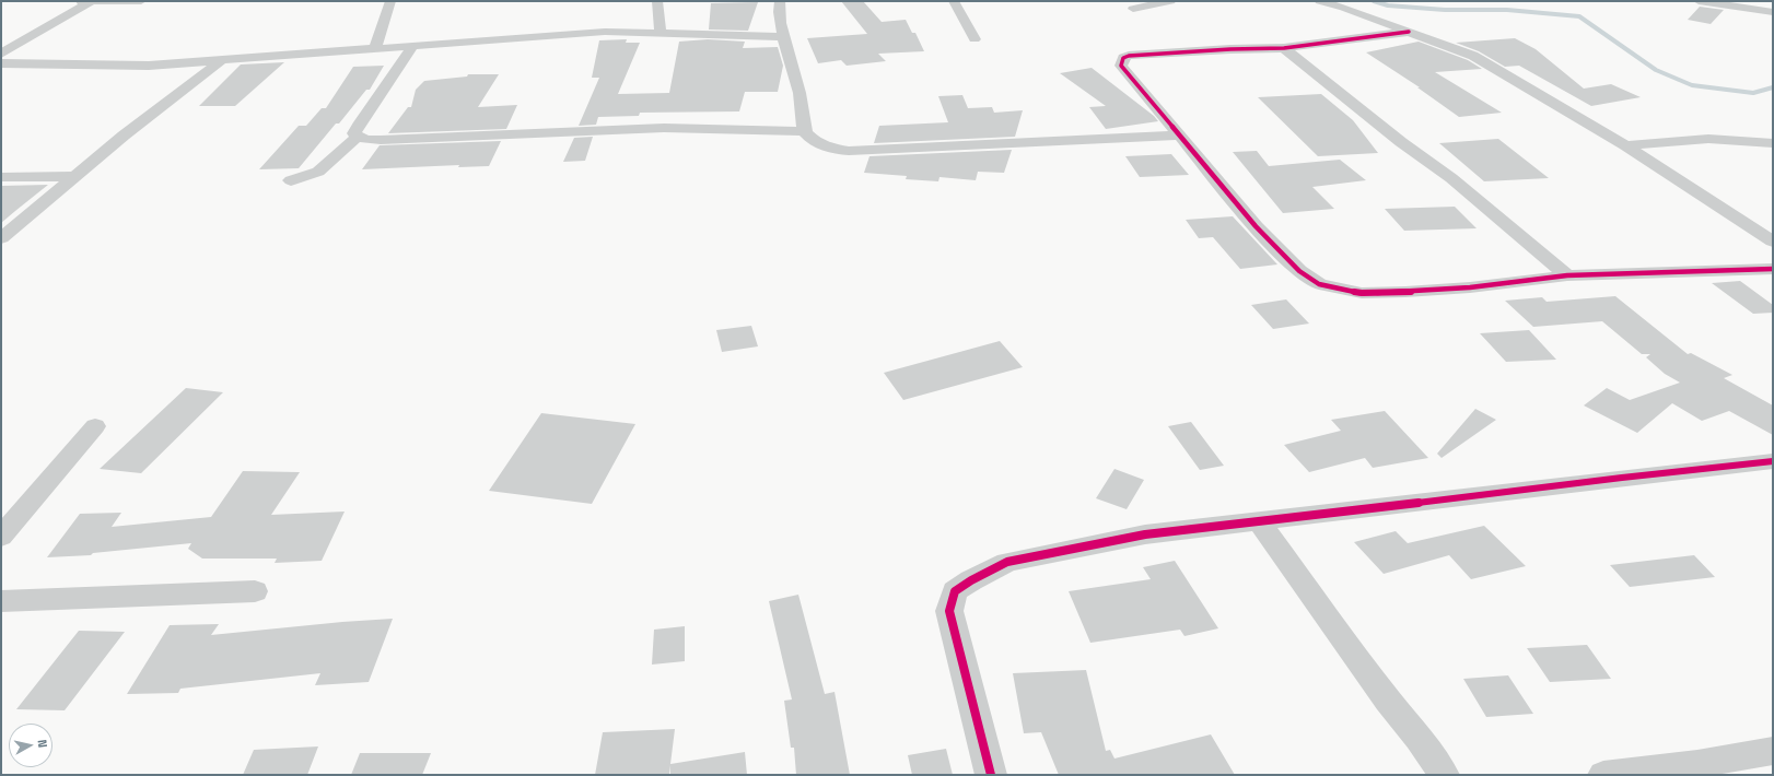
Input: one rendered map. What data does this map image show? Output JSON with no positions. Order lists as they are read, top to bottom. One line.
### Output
{"north":"right"}
